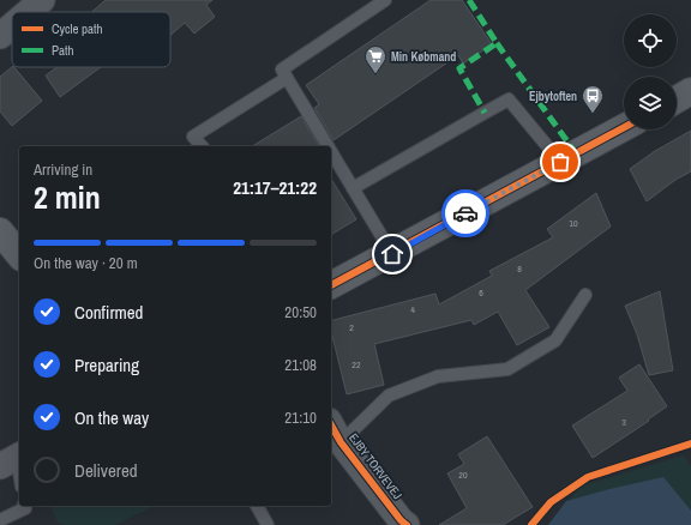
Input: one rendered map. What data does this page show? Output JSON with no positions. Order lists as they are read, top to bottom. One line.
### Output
{"streets":{"street":["EJBY TORVEVEJ"]},"places":{"supermarket":["Min Købmand"],"bus stop":["Ejbytoften"]},"house_numbers":["10","8","6","4","2","22","3","20"],"legend":["Cycle path","Path"],"page":{"heading":["2 min","Arriving in","21:17–21:22"],"bar":"On the way · 20 m","list":[["Confirmed","20:50"],["Preparing","21:08"],["On the way","21:10"],"Delivered"]}}
